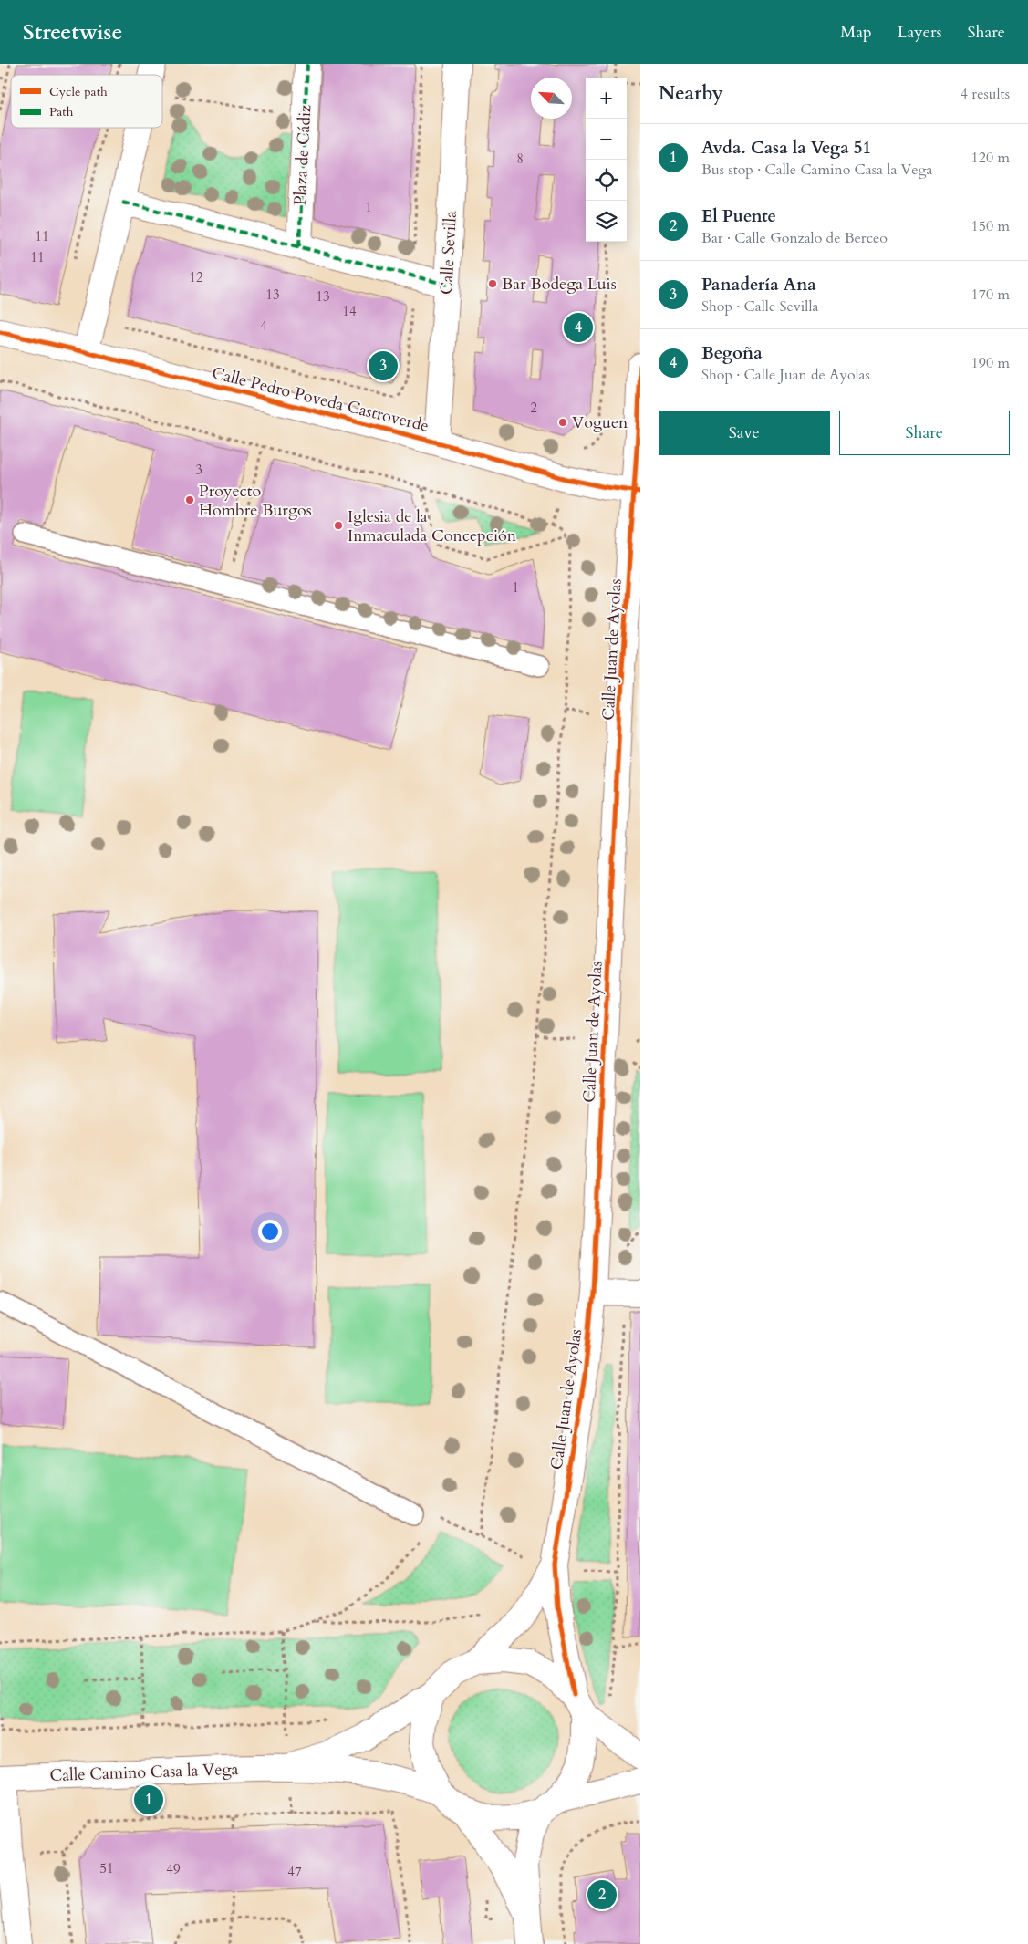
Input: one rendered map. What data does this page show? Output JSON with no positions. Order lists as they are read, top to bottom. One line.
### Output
{"streets":{"street":["Plaza de Cádiz","Calle Sevilla","Calle Pedro Poveda Castroverde","Calle Juan de Ayolas","Calle Camino Casa la Vega"]},"crossings":[["Calle Sevilla","Calle Pedro Poveda Castroverde"],["Calle Pedro Poveda Castroverde","Calle Juan de Ayolas"],["Calle Juan de Ayolas","Calle Camino Casa la Vega"]],"places":["Bar Bodega Luis","Voguen","Proyecto Hombre Burgos","Iglesia de la Inmaculada Concepción"],"house_numbers":["8","1","11","11","12","13","13","14","4","2","3","1","51","49","47"],"legend":["Cycle path","Path"],"north":"top left","page":{"header":"Streetwise","nav":["Map","Layers","Share"],"heading":["Nearby","4 results"],"map_buttons":["+","−"],"list":[{"mark":"1","name":"Avda. Casa la Vega 51","note":"Bus stop · Calle Camino Casa la Vega","value":"120 m"},{"mark":"2","name":"El Puente","note":"Bar · Calle Gonzalo de Berceo","value":"150 m"},{"mark":"3","name":"Panadería Ana","note":"Shop · Calle Sevilla","value":"170 m"},{"mark":"4","name":"Begoña","note":"Shop · Calle Juan de Ayolas","value":"190 m"}],"pins":["4","3","1","2"],"buttons":["Save","Share"]}}
